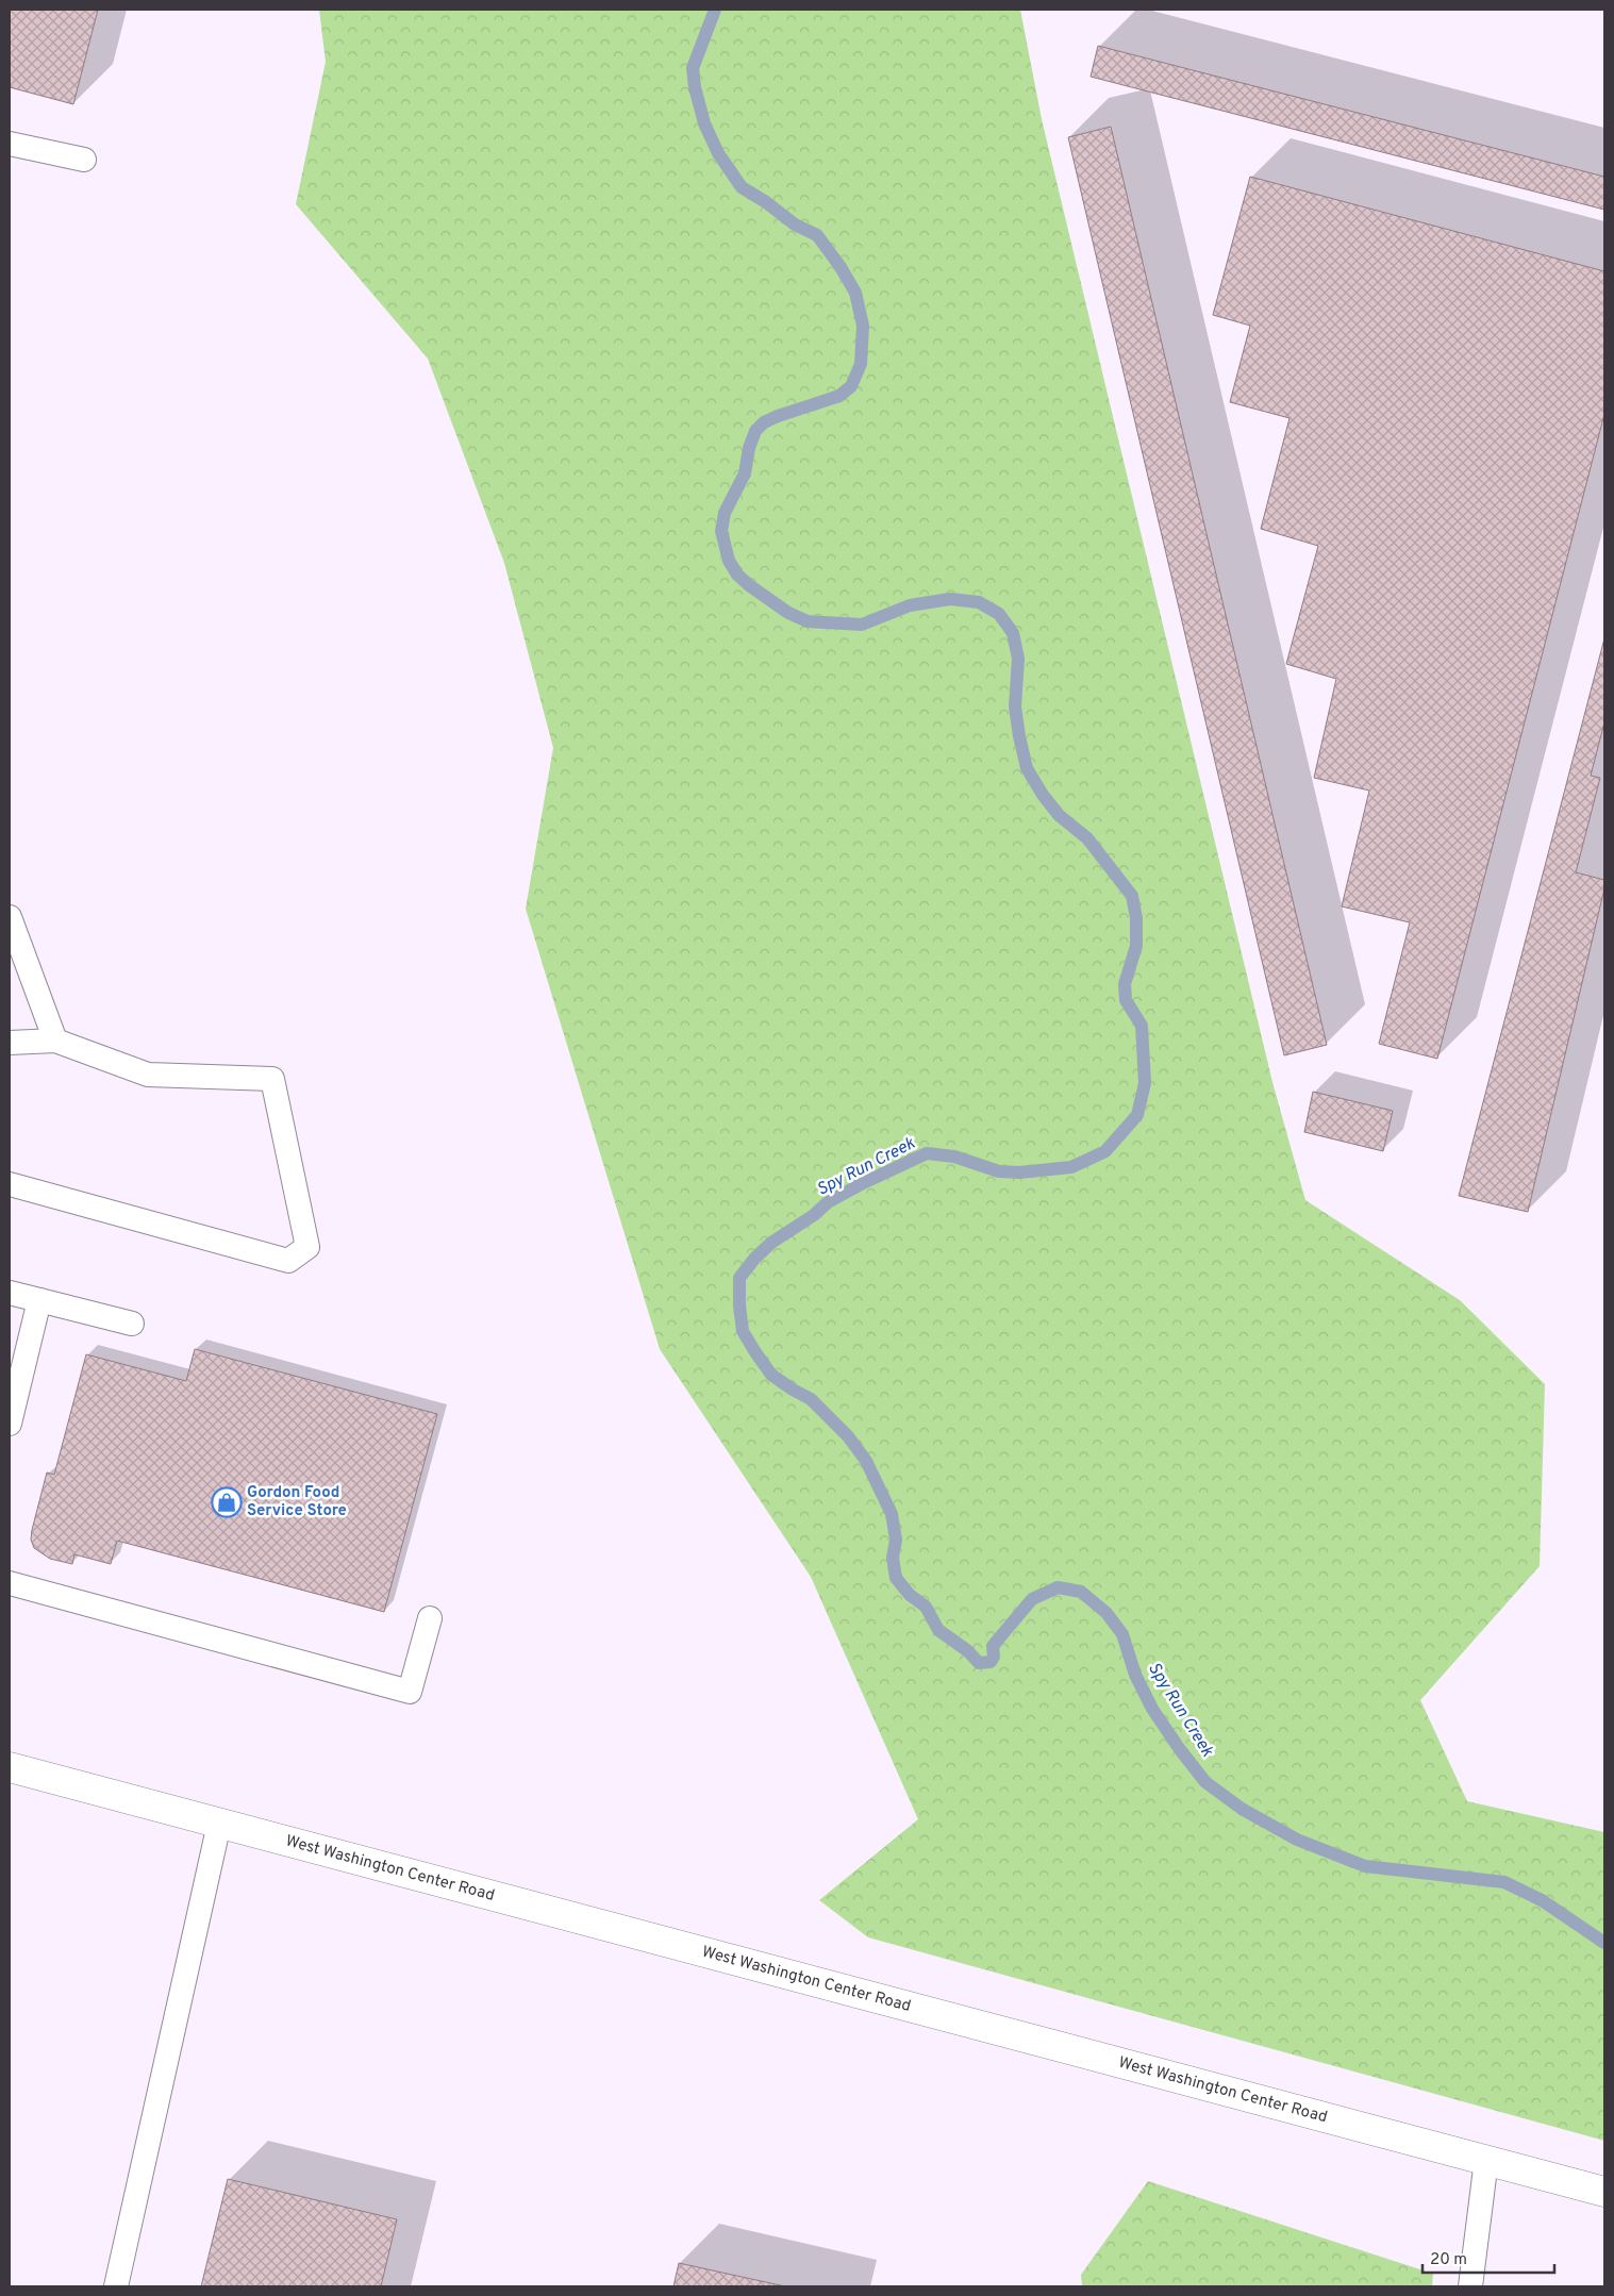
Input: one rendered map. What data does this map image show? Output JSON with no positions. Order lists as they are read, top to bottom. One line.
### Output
{"streets":{"main road":["West Washington Center Road"]},"water":["Spy Run Creek"],"places":{"shop":["Gordon Food Service Store"]},"scale_bar":"20 m"}
